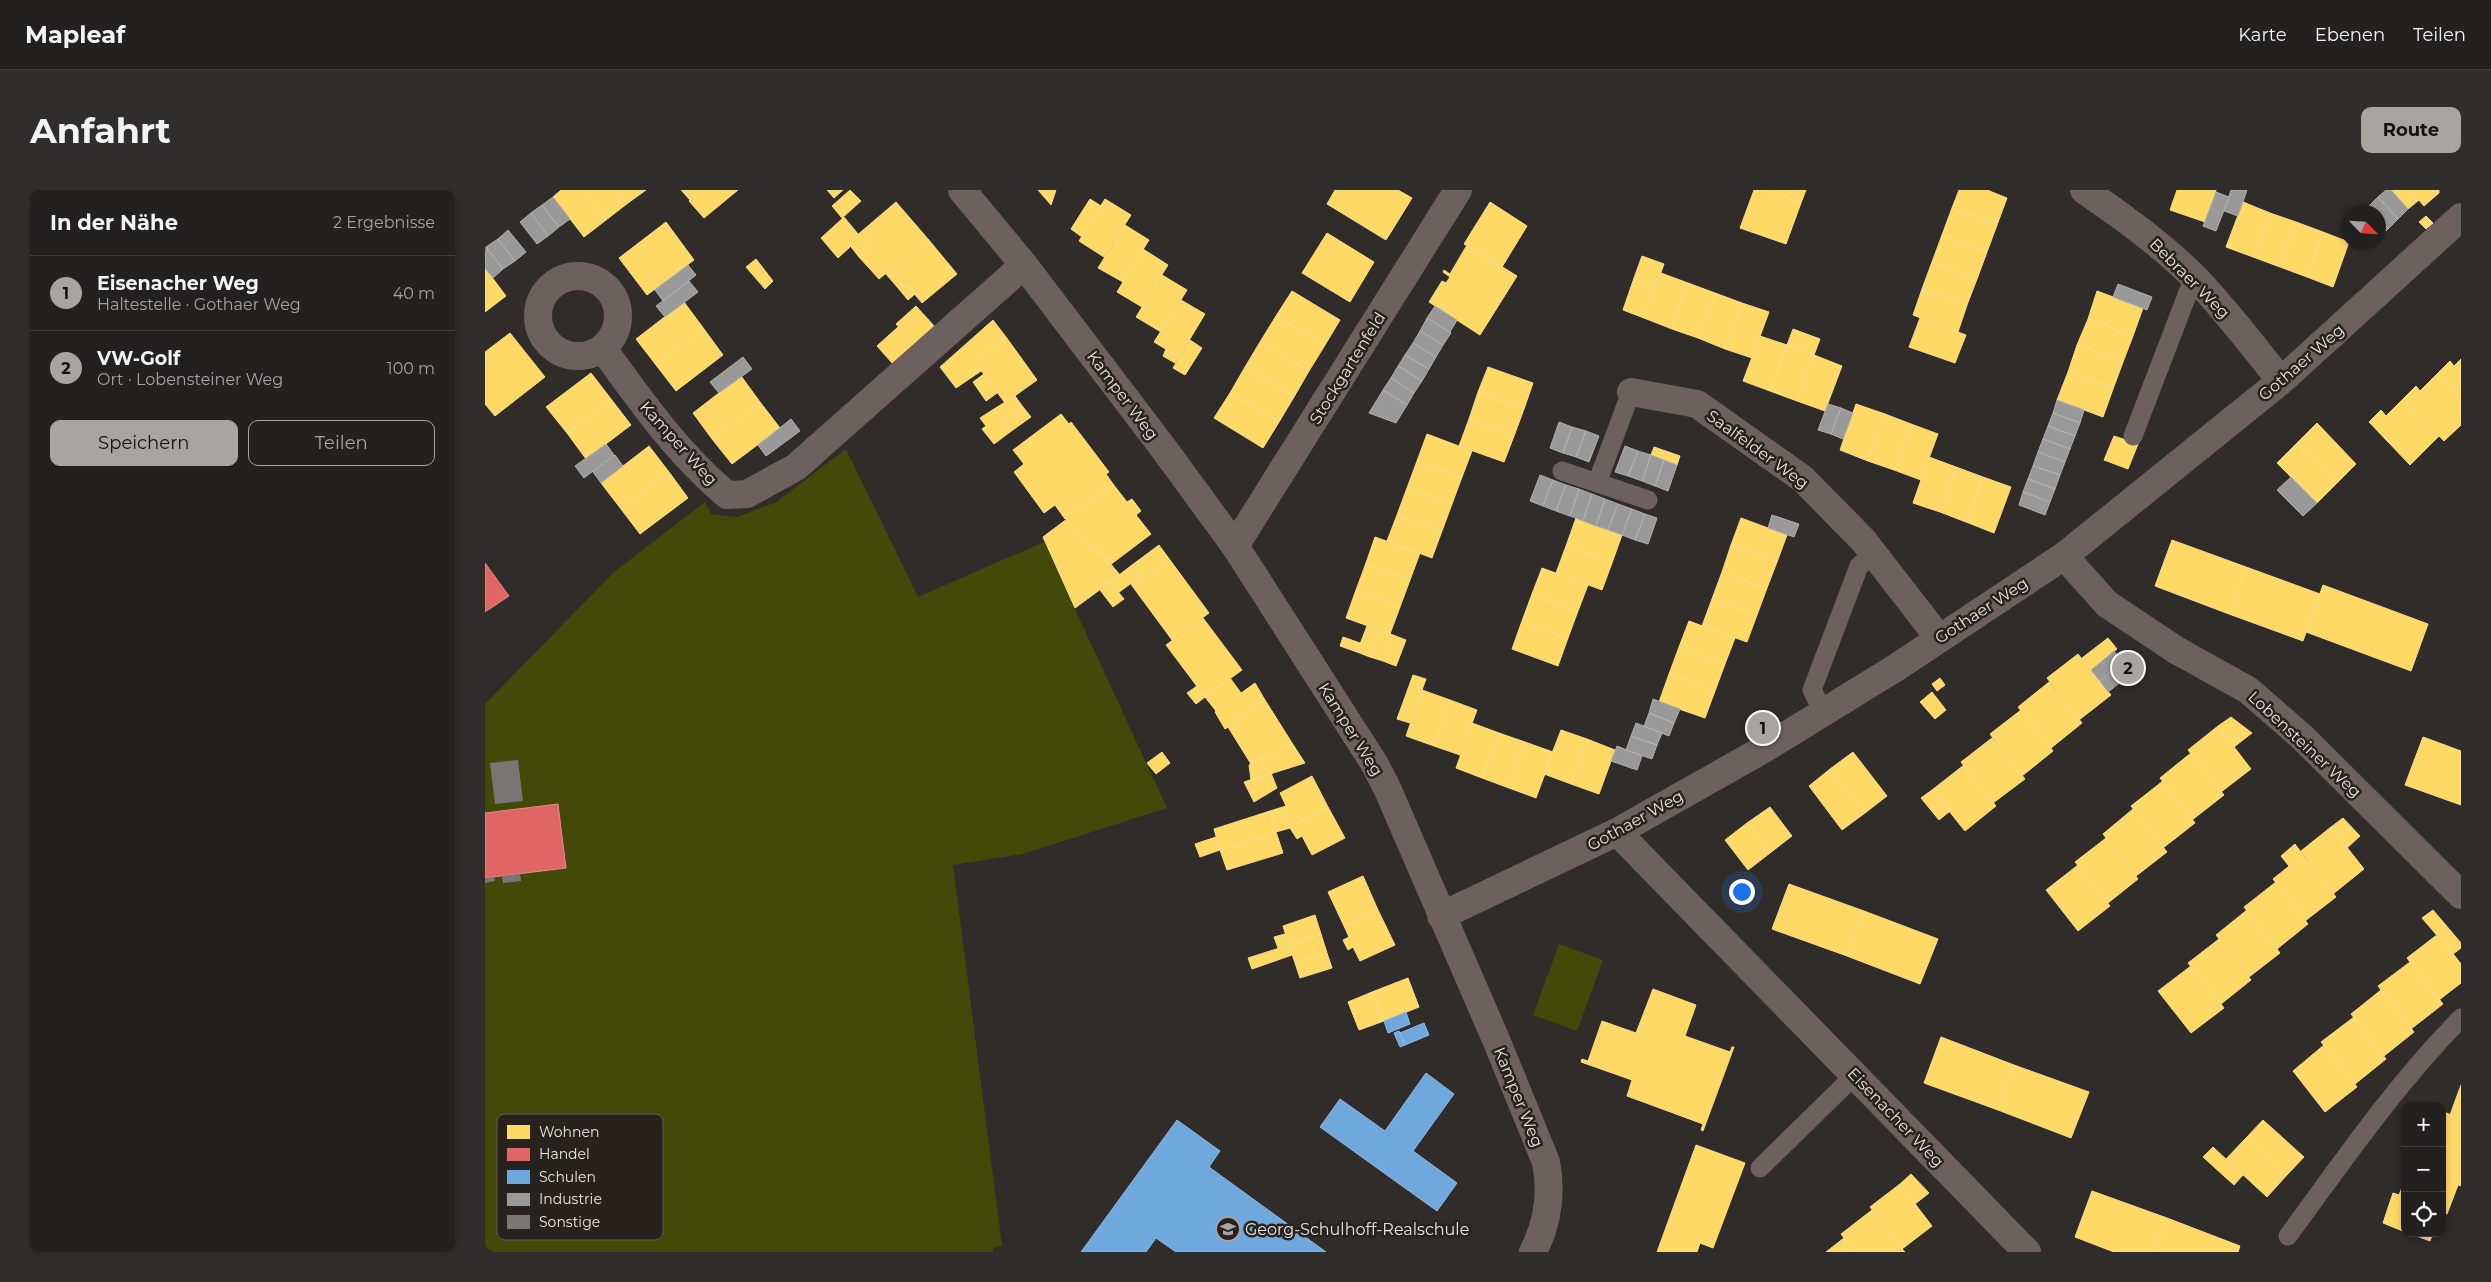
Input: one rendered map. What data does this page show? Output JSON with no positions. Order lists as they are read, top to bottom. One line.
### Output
{"streets":{"street":["Bebraer Weg","Gothaer Weg","Stockgartenfeld","Kamper Weg","Saalfelder Weg","Lobensteiner Weg","Eisenacher Weg"]},"crossings":[["Bebraer Weg","Gothaer Weg"],["Gothaer Weg","Kamper Weg"],["Gothaer Weg","Saalfelder Weg"],["Gothaer Weg","Lobensteiner Weg"],["Gothaer Weg","Eisenacher Weg"],["Stockgartenfeld","Kamper Weg"]],"places":{"school or university":["Georg-Schulhoff-Realschule"]},"legend":["Wohnen","Handel","Schulen","Industrie","Sonstige"],"north":"bottom right","page":{"header":"Mapleaf","nav":["Karte","Ebenen","Teilen"],"buttons":["Route",["Speichern","Teilen"]],"title":"Anfahrt","heading":["In der Nähe","2 Ergebnisse"],"list":[{"mark":"1","name":"Eisenacher Weg","note":"Haltestelle · Gothaer Weg","value":"40 m"},{"mark":"2","name":"VW-Golf","note":"Ort · Lobensteiner Weg","value":"100 m"}],"pins":["2","1"],"map_buttons":["+","−"]}}
